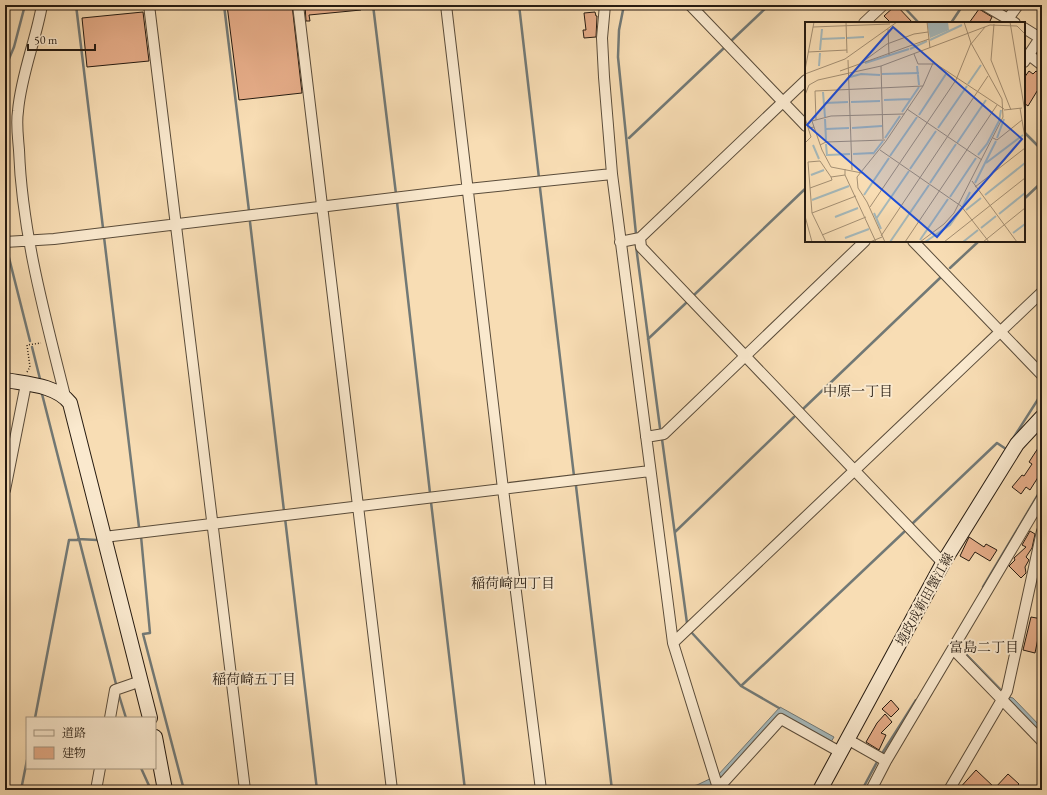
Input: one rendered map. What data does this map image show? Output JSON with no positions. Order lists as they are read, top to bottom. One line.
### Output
{"streets":{"street":["境政成新田蟹江線"]},"districts":["中原一丁目","稲荷崎四丁目","富島二丁目","稲荷崎五丁目"],"legend":["道路","建物"],"scale_bar":"50 m"}
